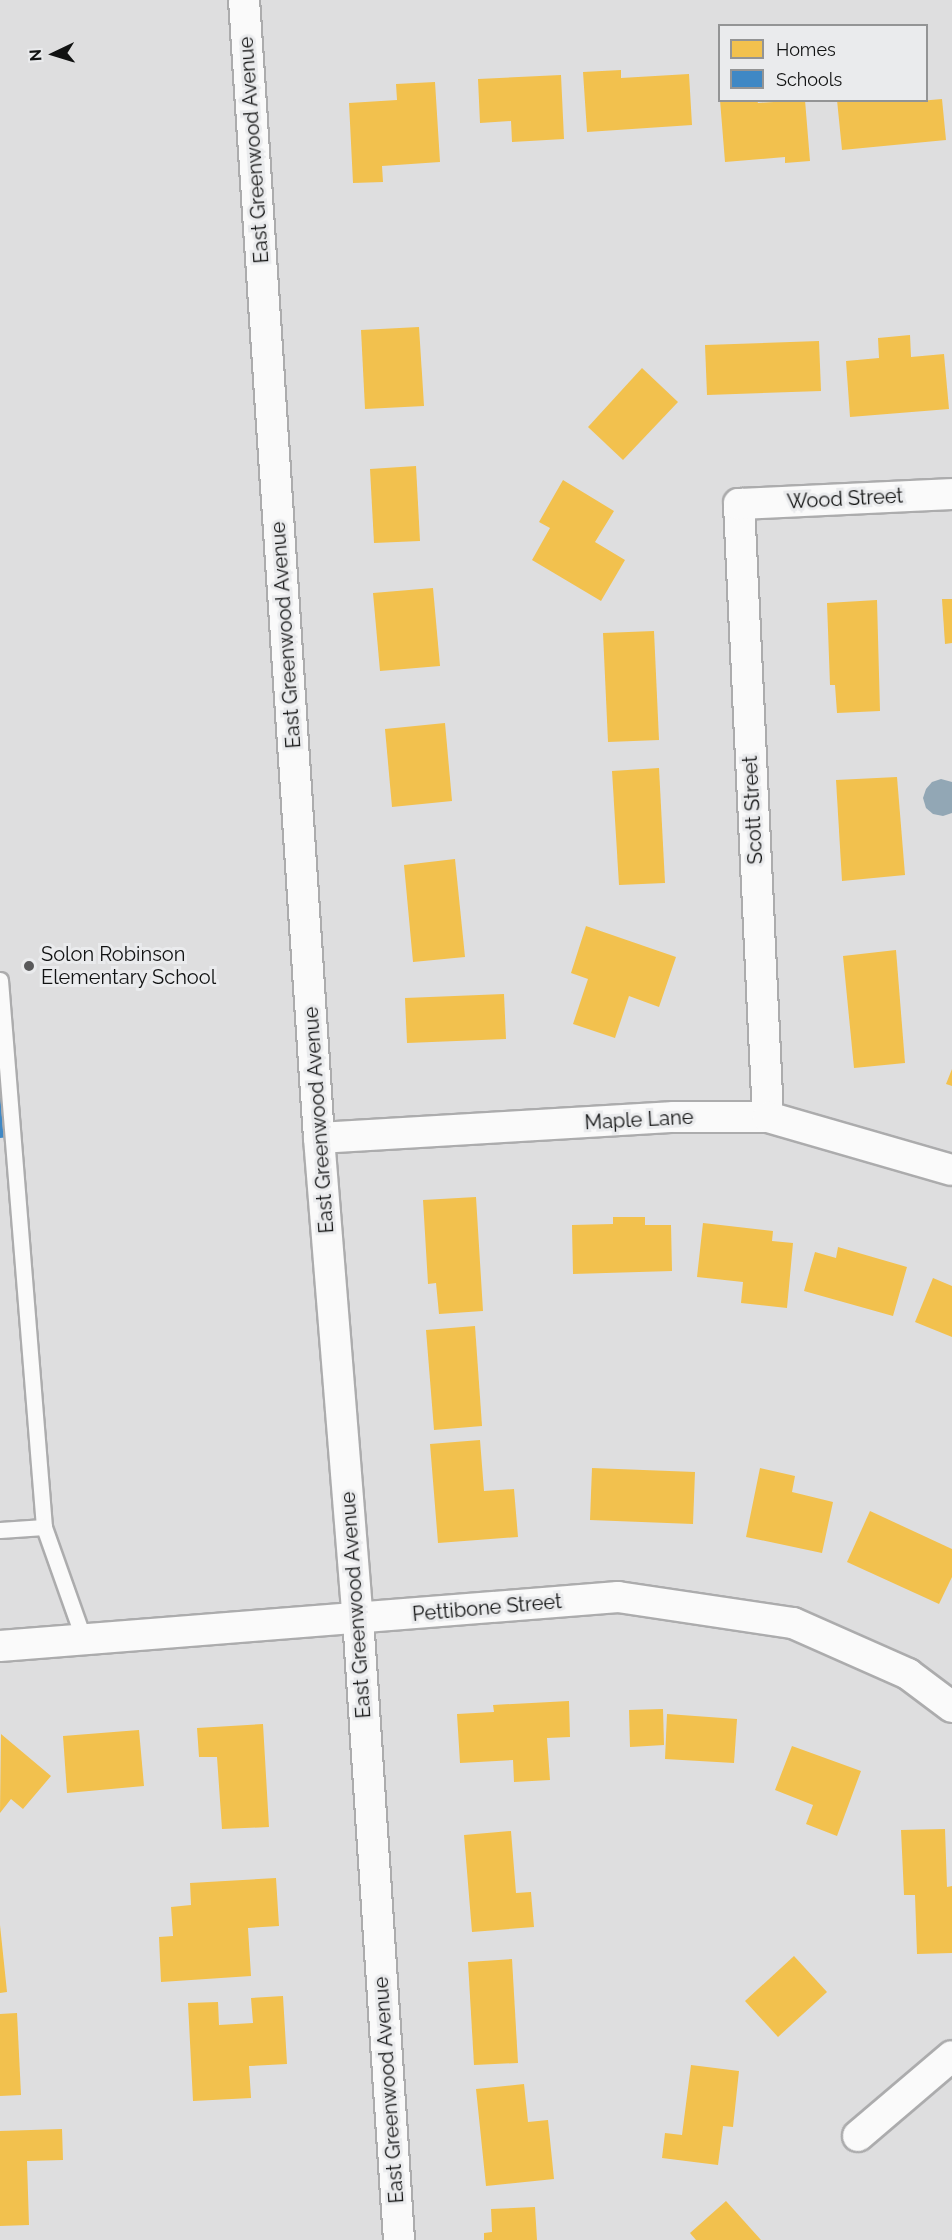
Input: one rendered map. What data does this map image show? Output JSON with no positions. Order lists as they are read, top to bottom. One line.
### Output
{"streets":{"street":["East Greenwood Avenue","Wood Street","Scott Street","Maple Lane","Pettibone Street"]},"crossings":[["East Greenwood Avenue","Maple Lane"],["East Greenwood Avenue","Pettibone Street"],["Wood Street","Scott Street"],["Scott Street","Maple Lane"]],"places":["Solon Robinson Elementary School"],"legend":["Homes","Schools"],"north":"left"}
